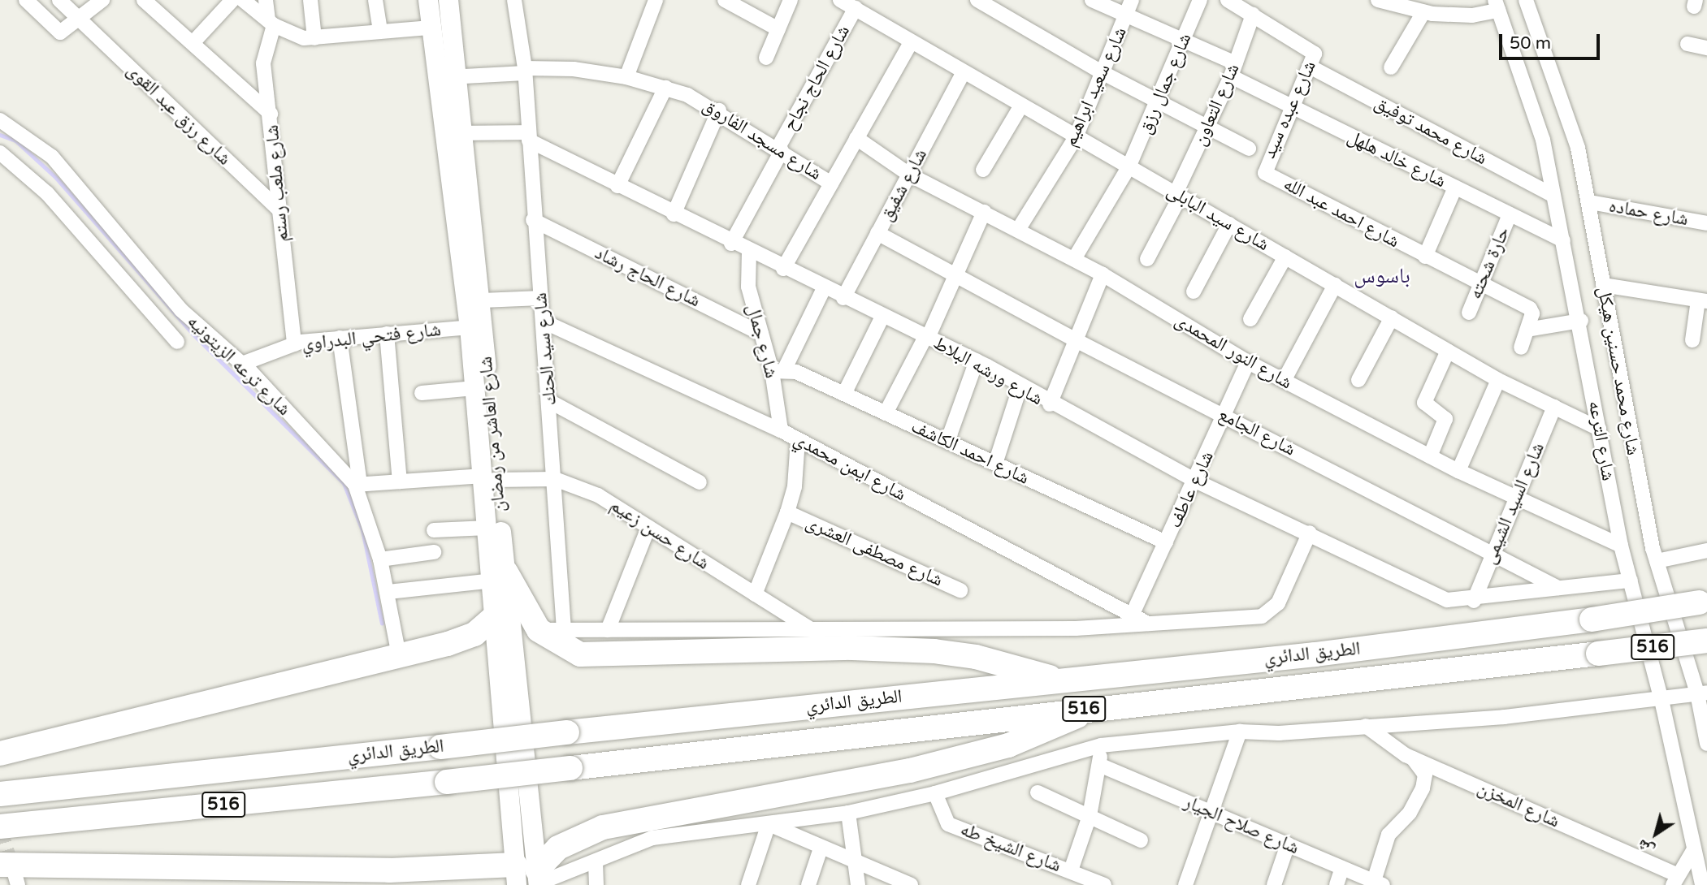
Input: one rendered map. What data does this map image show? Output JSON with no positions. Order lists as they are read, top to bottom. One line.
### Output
{"streets":{"highway":["516","الطريق الدائري"],"main road":["شارع العاشر من رمضان"],"street":["شارع الحاج نجاح","شارع جمال رزق","شارع سعيد ابراهيم","شارع التعاون","شارع عبده سيد","شارع رزق عبد القوى","شارع محمد توفيق","شارع مسجد الفاروق","شارع خالد هلهل","شارع ملعب رستم","شارع شفيق","شارع احمد عبد الله","شارع حماده","شارع سيد البابلى","حارة شحته","شارع الحاج رشاد","شارع فتحي البدراوي","شارع جمال","شارع سيد الحنك","شارع النور المحمدى","شارع ترعه الزيتونيه","شارع ورشه البلاط","شارع محمد حسنين هيكل","شارع الجامع","شارع الترعه","شارع احمد الكاشف","شارع ايمن محمدي","شارع عاطف","شارع السيد الشيمى","شارع حسن زعيم","شارع مصطفى العشرى","شارع المخزن","شارع صلاح الجيار","شارع الشيخ طه"]},"crossings":[["شارع الحاج نجاح","شارع مسجد الفاروق"],["شارع الحاج نجاح","شارع سيد البابلى"],["شارع الحاج نجاح","شارع ورشه البلاط"],["شارع جمال رزق","شارع خالد هلهل"],["شارع جمال رزق","شارع سيد البابلى"],["شارع سعيد ابراهيم","شارع خالد هلهل"],["شارع سعيد ابراهيم","شارع سيد البابلى"],["شارع سعيد ابراهيم","شارع النور المحمدى"],["شارع التعاون","شارع عبده سيد"],["شارع التعاون","شارع خالد هلهل"],["شارع التعاون","شارع سيد البابلى"],["شارع عبده سيد","شارع محمد توفيق"],["شارع عبده سيد","شارع خالد هلهل"],["شارع عبده سيد","شارع احمد عبد الله"],["شارع رزق عبد القوى","شارع ملعب رستم"],["شارع محمد توفيق","شارع الترعه"],["شارع مسجد الفاروق","شارع سيد الحنك"],["شارع مسجد الفاروق","شارع العاشر من رمضان"],["شارع خالد هلهل","حارة شحته"],["شارع خالد هلهل","شارع الترعه"],["شارع ملعب رستم","شارع فتحي البدراوي"],["شارع شفيق","شارع سيد البابلى"],["شارع شفيق","شارع النور المحمدى"],["شارع شفيق","شارع ورشه البلاط"],["شارع شفيق","شارع الجامع"],["شارع احمد عبد الله","حارة شحته"],["شارع حماده","شارع محمد حسنين هيكل"],["شارع سيد البابلى","شارع الترعه"],["شارع سيد البابلى","شارع السيد الشيمى"],["شارع الحاج رشاد","شارع جمال"],["شارع الحاج رشاد","شارع سيد الحنك"],["شارع فتحي البدراوي","شارع ترعه الزيتونيه"],["شارع فتحي البدراوي","شارع العاشر من رمضان"],["شارع جمال","شارع ورشه البلاط"],["شارع جمال","شارع احمد الكاشف"],["شارع جمال","شارع ايمن محمدي"],["شارع سيد الحنك","شارع ورشه البلاط"],["شارع سيد الحنك","شارع ايمن محمدي"],["شارع سيد الحنك","شارع حسن زعيم"],["شارع النور المحمدى","شارع الترعه"],["شارع النور المحمدى","شارع عاطف"],["شارع النور المحمدى","شارع السيد الشيمى"],["شارع ترعه الزيتونيه","شارع حسن زعيم"],["شارع ورشه البلاط","شارع عاطف"],["شارع ورشه البلاط","شارع السيد الشيمى"],["شارع الجامع","شارع عاطف"],["شارع الجامع","شارع السيد الشيمى"],["شارع العاشر من رمضان","شارع حسن زعيم"],["شارع احمد الكاشف","شارع عاطف"],["شارع ايمن محمدي","شارع عاطف"]],"districts":["باسوس"],"scale_bar":"50 m","north":"bottom left"}
